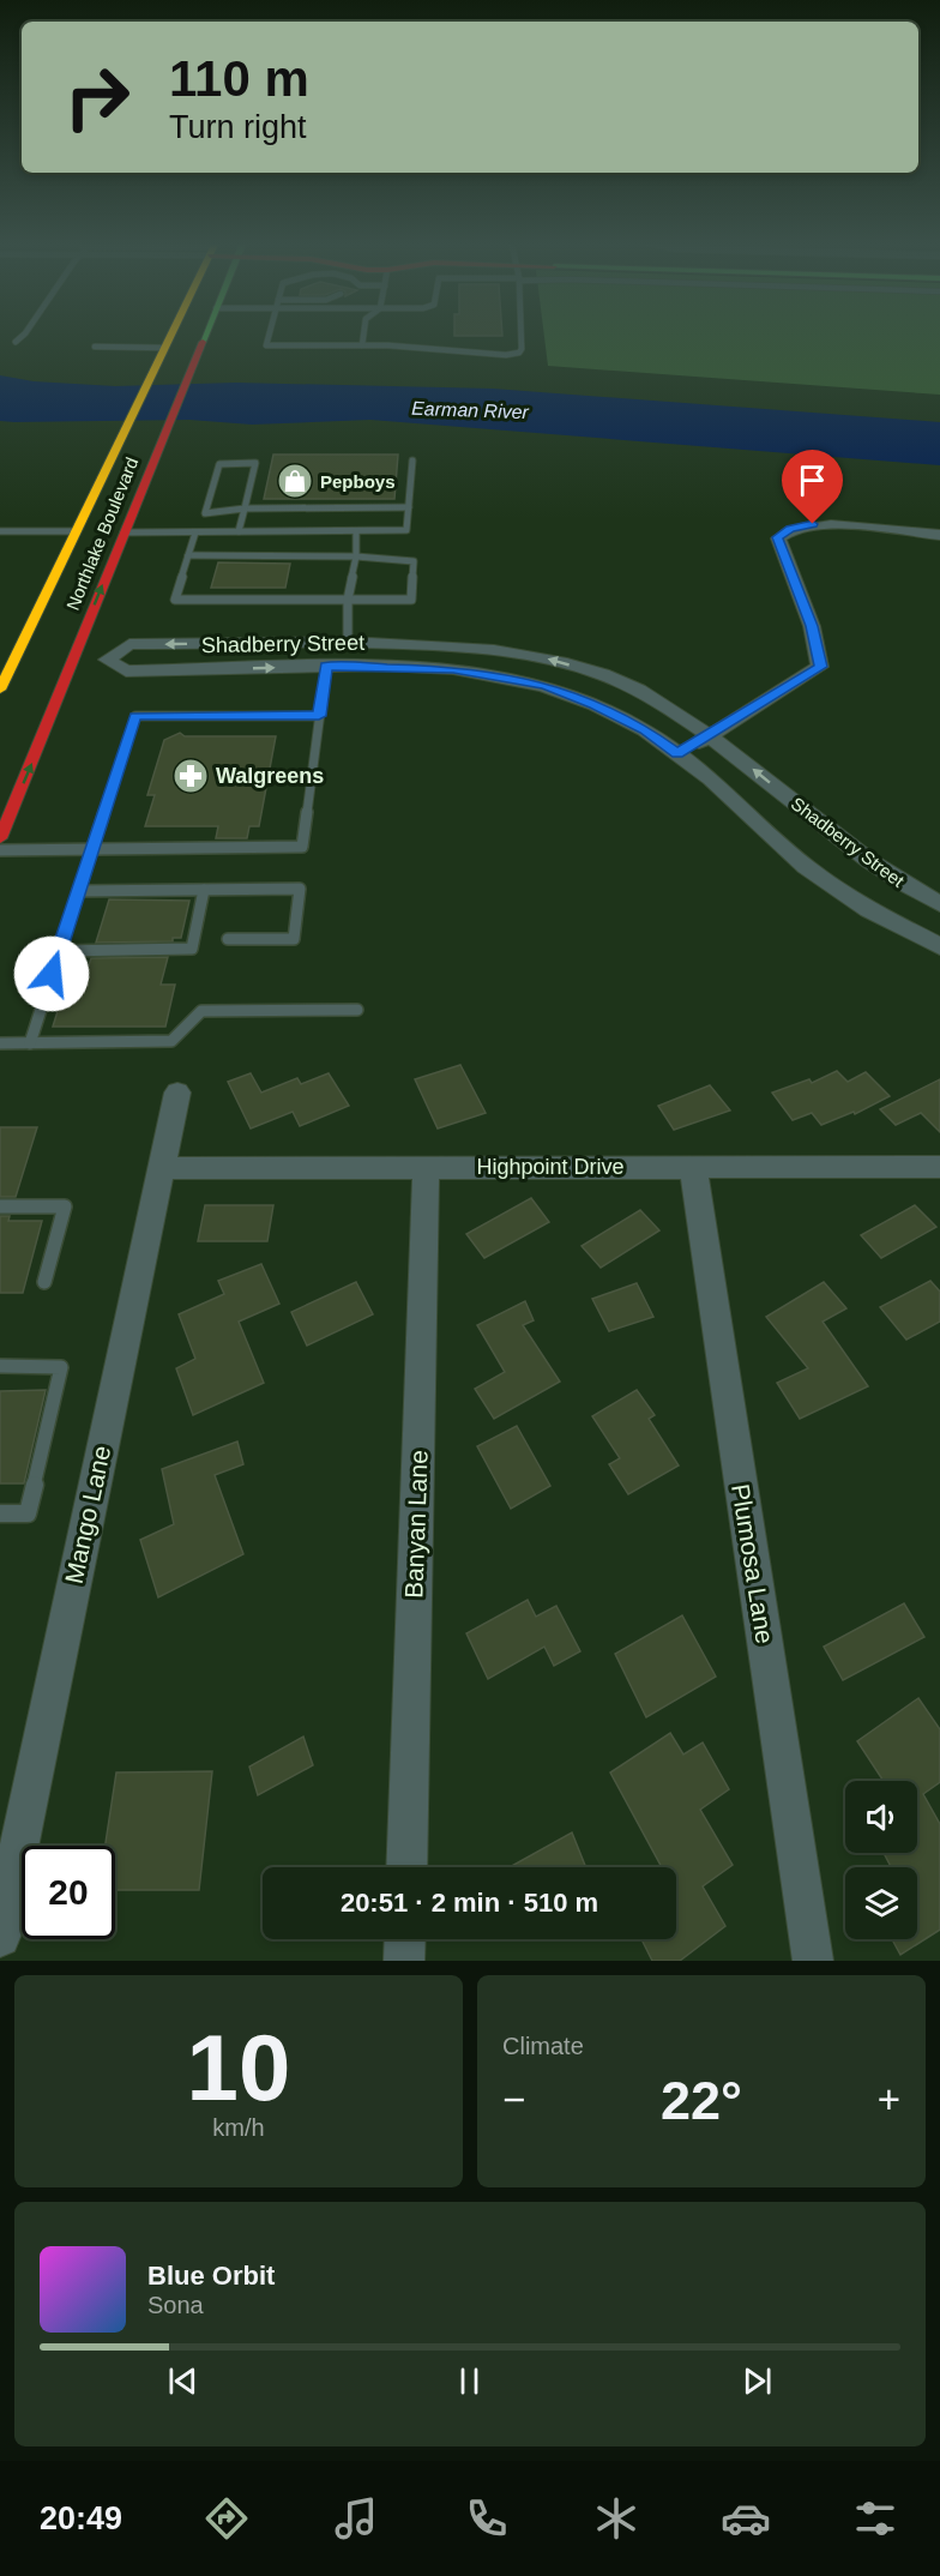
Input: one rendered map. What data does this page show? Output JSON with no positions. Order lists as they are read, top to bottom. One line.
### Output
{"streets":{"main road":["Northlake Boulevard"],"street":["Shadberry Street","Highpoint Drive","Mango Lane","Banyan Lane","Plumosa Lane"]},"crossings":[["Northlake Boulevard","Shadberry Street"],["Highpoint Drive","Mango Lane"],["Highpoint Drive","Banyan Lane"],["Highpoint Drive","Plumosa Lane"]],"water":["Earman River"],"places":{"shop":["Pepboys"],"pharmacy":["Walgreens"]},"page":{"turn":["110 m","Turn right"],"limit":"20","trip":"20:51 · 2 min · 510 m","tile":[["10","km/h"],"Climate"],"heat":["−","22°","+"],"song":["Blue Orbit","Sona"],"tabs":"20:49"}}
